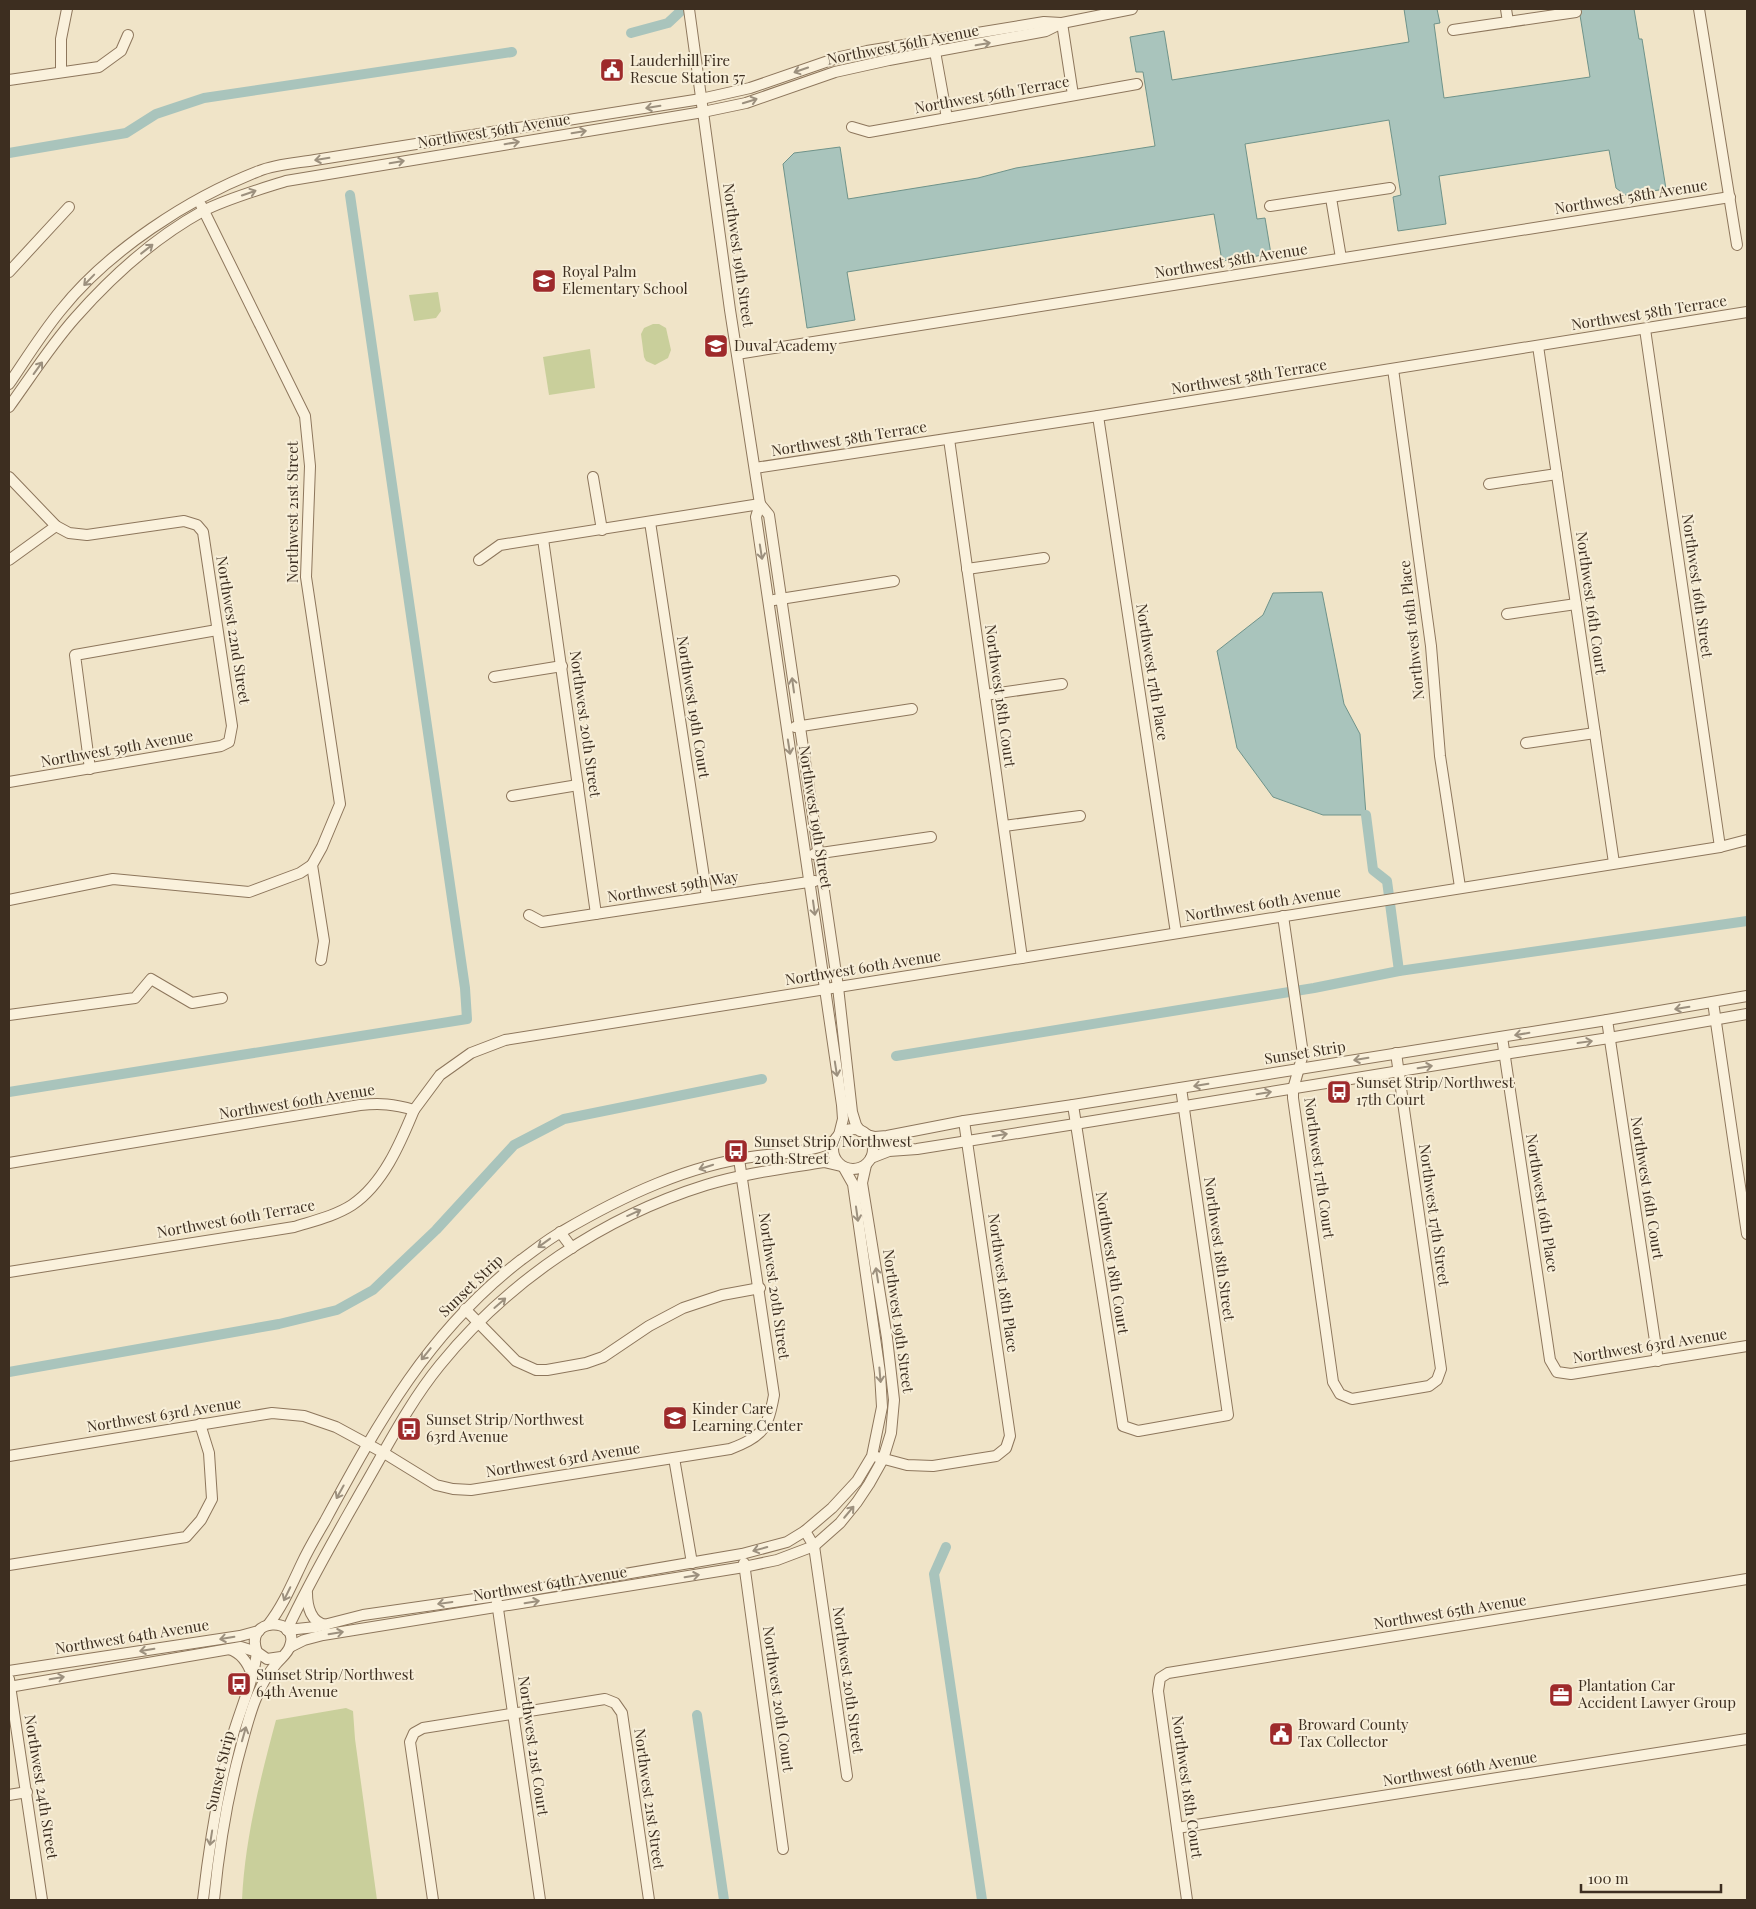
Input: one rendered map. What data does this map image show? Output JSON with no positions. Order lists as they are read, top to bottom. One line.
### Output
{"streets":{"street":["Northwest 56th Avenue","Northwest 56th Terrace","Northwest 58th Avenue","Northwest 19th Street","Northwest 58th Terrace","Northwest 21st Street","Northwest 16th Street","Northwest 16th Court","Northwest 22nd Street","Northwest 16th Place","Northwest 17th Place","Northwest 18th Court","Northwest 19th Court","Northwest 20th Street","Northwest 59th Avenue","Northwest 59th Way","Northwest 60th Avenue","Sunset Strip","Northwest 17th Court","Northwest 17th Street","Northwest 60th Terrace","Northwest 18th Street","Northwest 18th Place","Northwest 63rd Avenue","Northwest 64th Avenue","Northwest 65th Avenue","Northwest 20th Court","Northwest 21st Court","Northwest 66th Avenue","Northwest 24th Street"]},"crossings":[["Northwest 56th Avenue","Northwest 19th Street"],["Northwest 56th Avenue","Northwest 21st Street"],["Northwest 58th Avenue","Northwest 19th Street"],["Northwest 19th Street","Northwest 58th Terrace"],["Northwest 19th Street","Northwest 20th Street"],["Northwest 19th Street","Northwest 59th Way"],["Northwest 19th Street","Northwest 60th Avenue"],["Northwest 19th Street","Sunset Strip"],["Northwest 19th Street","Northwest 18th Place"],["Northwest 19th Street","Northwest 64th Avenue"],["Northwest 58th Terrace","Northwest 16th Street"],["Northwest 58th Terrace","Northwest 16th Court"],["Northwest 58th Terrace","Northwest 16th Place"],["Northwest 58th Terrace","Northwest 17th Place"],["Northwest 58th Terrace","Northwest 18th Court"],["Northwest 21st Street","Northwest 21st Court"],["Northwest 16th Street","Northwest 60th Avenue"],["Northwest 16th Court","Northwest 60th Avenue"],["Northwest 16th Court","Sunset Strip"],["Northwest 16th Court","Northwest 63rd Avenue"],["Northwest 22nd Street","Northwest 59th Avenue"],["Northwest 16th Place","Northwest 60th Avenue"],["Northwest 16th Place","Sunset Strip"],["Northwest 16th Place","Northwest 63rd Avenue"],["Northwest 17th Place","Northwest 60th Avenue"],["Northwest 18th Court","Northwest 60th Avenue"],["Northwest 18th Court","Sunset Strip"],["Northwest 18th Court","Northwest 18th Street"],["Northwest 18th Court","Northwest 65th Avenue"],["Northwest 18th Court","Northwest 66th Avenue"],["Northwest 19th Court","Northwest 59th Way"],["Northwest 20th Street","Northwest 59th Way"],["Northwest 20th Street","Sunset Strip"],["Northwest 20th Street","Northwest 63rd Avenue"],["Northwest 20th Street","Northwest 64th Avenue"],["Northwest 60th Avenue","Northwest 17th Court"],["Northwest 60th Avenue","Northwest 60th Terrace"],["Sunset Strip","Northwest 17th Court"],["Sunset Strip","Northwest 17th Street"],["Sunset Strip","Northwest 18th Street"],["Sunset Strip","Northwest 18th Place"],["Sunset Strip","Northwest 63rd Avenue"],["Sunset Strip","Northwest 64th Avenue"],["Northwest 17th Court","Northwest 17th Street"],["Northwest 64th Avenue","Northwest 20th Court"],["Northwest 64th Avenue","Northwest 21st Court"],["Northwest 64th Avenue","Northwest 24th Street"]],"places":{"public building":["Lauderhill Fire Rescue Station 57","Broward County Tax Collector"],"school or university":["Royal Palm Elementary School","Duval Academy","Kinder Care Learning Center"],"bus stop":["Sunset Strip/Northwest 17th Court","Sunset Strip/Northwest 20th Street","Sunset Strip/Northwest 63rd Avenue","Sunset Strip/Northwest 64th Avenue"],"office":["Plantation Car Accident Lawyer Group"]},"scale_bar":"100 m"}
